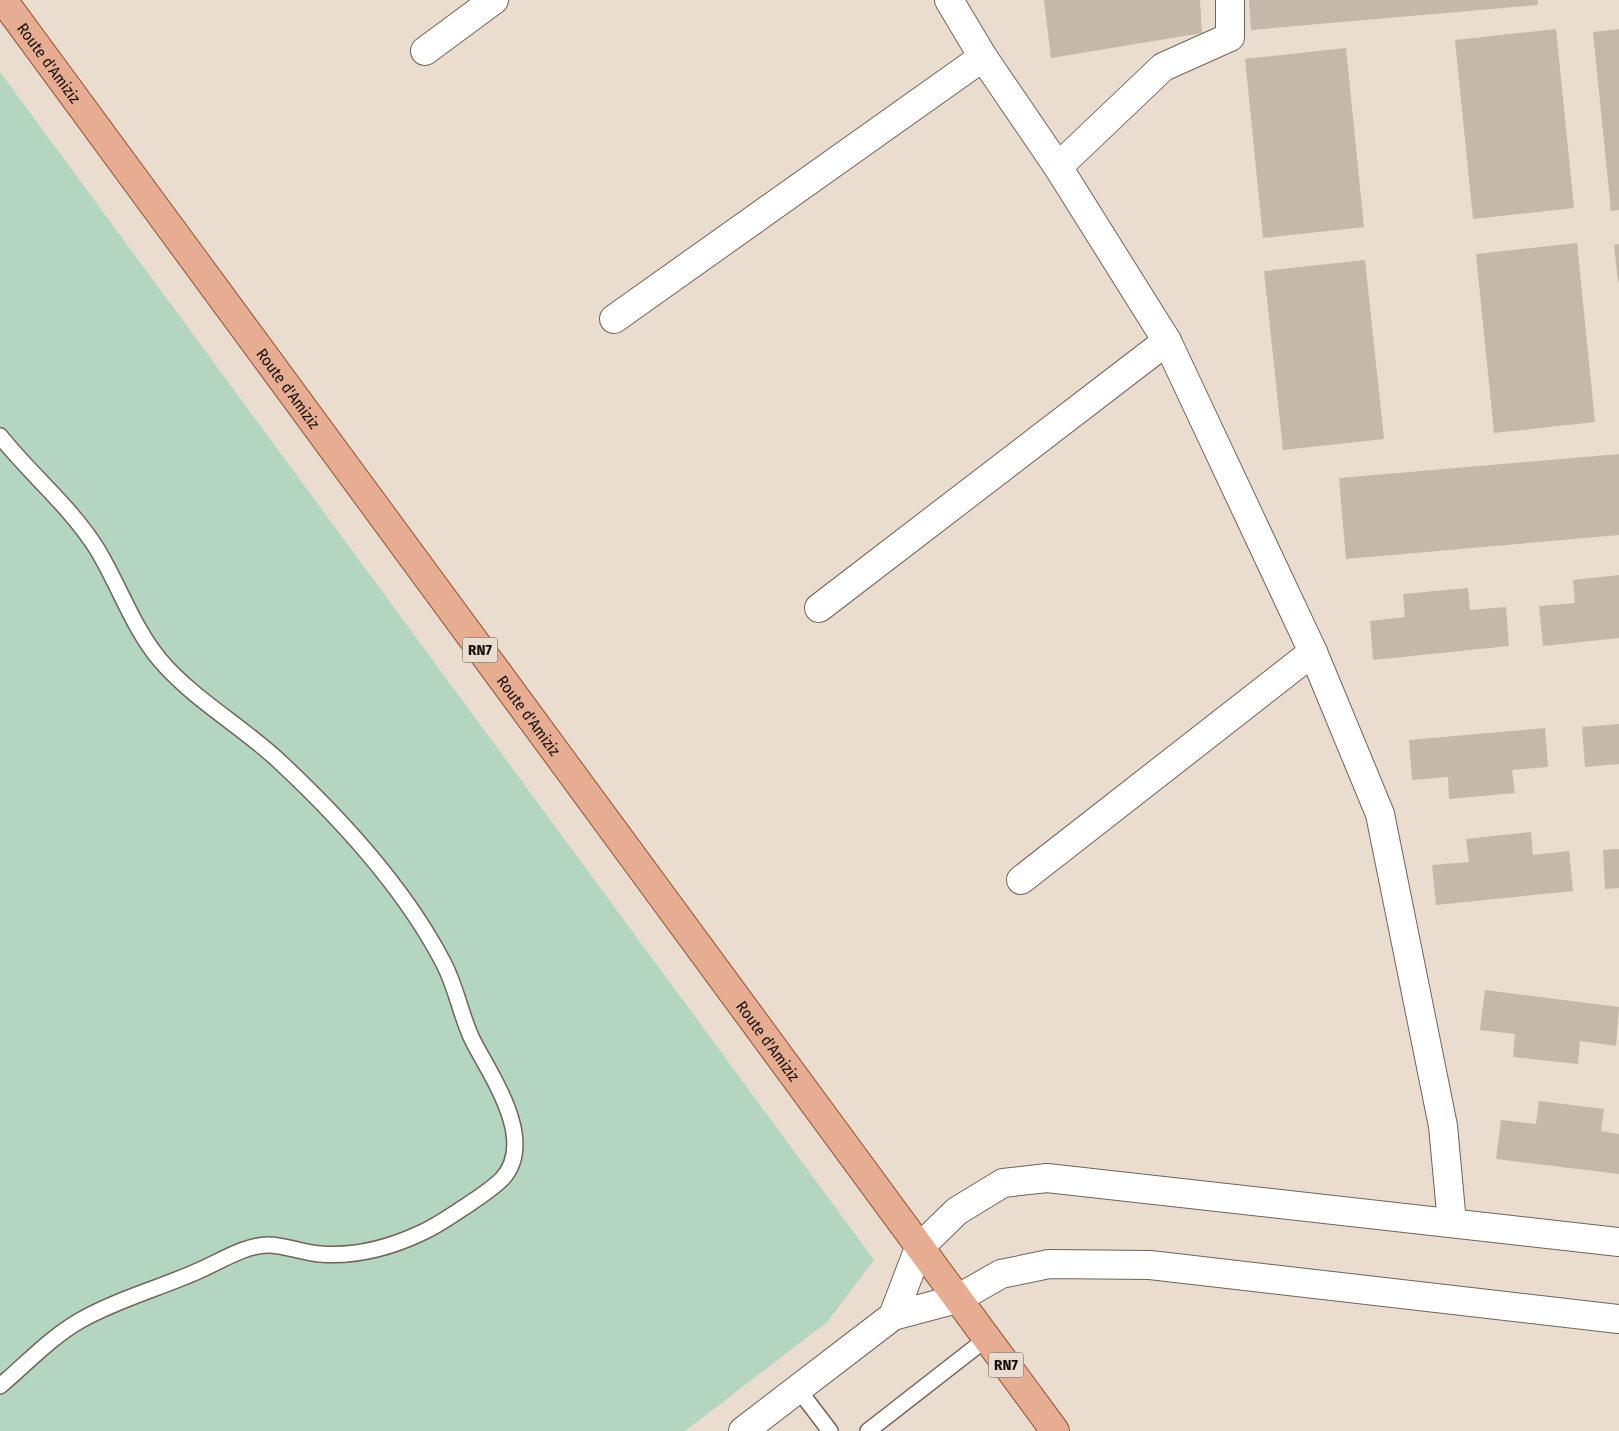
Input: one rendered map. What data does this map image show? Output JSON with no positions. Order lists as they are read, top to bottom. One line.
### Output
{"streets":{"main road":["Route d'Amiziz","RN7"]}}
